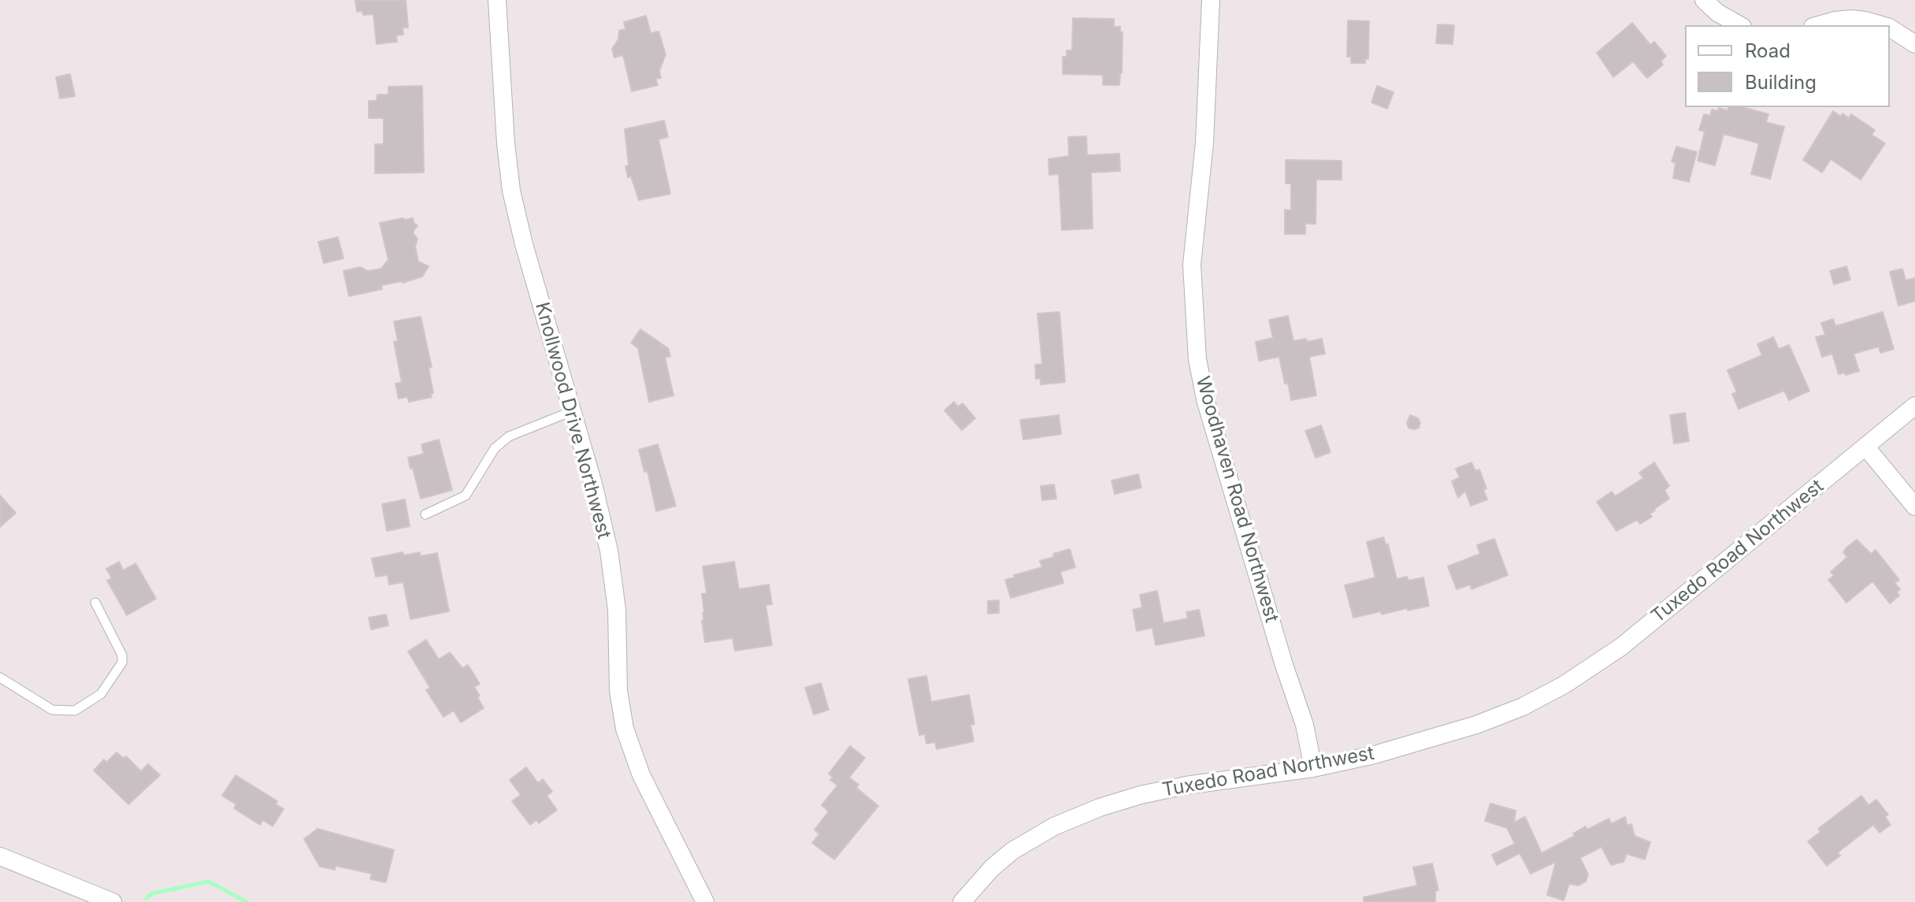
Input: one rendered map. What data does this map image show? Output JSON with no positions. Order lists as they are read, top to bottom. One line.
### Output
{"streets":{"street":["Knollwood Drive Northwest","Woodhaven Road Northwest","Tuxedo Road Northwest"]},"crossings":[["Woodhaven Road Northwest","Tuxedo Road Northwest"]],"legend":["Road","Building"]}
